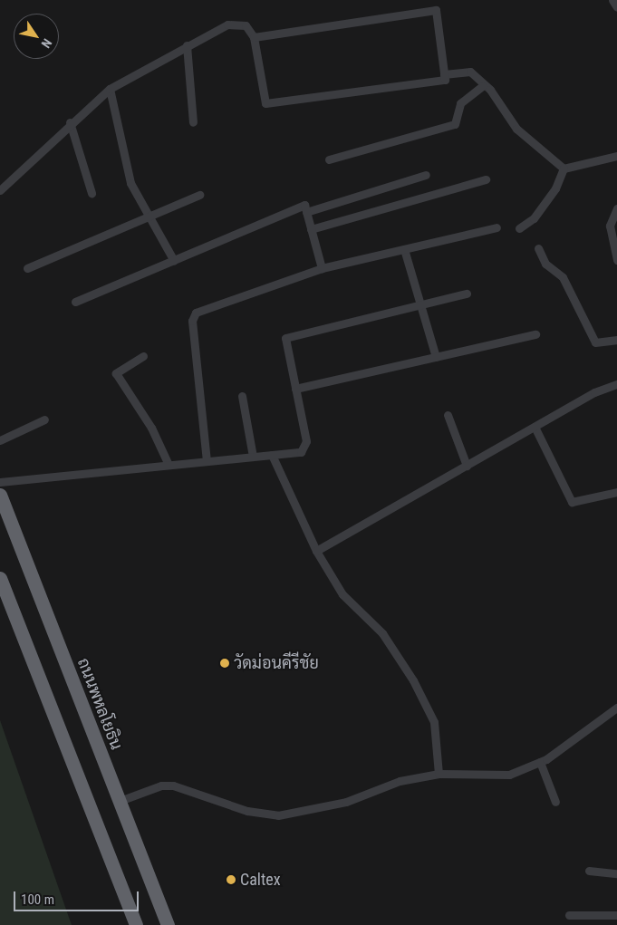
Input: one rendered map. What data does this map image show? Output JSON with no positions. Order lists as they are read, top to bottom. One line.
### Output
{"streets":{"highway":["ถนนพหลโยธิน"]},"places":["วัดม่อนคีรีชัย","Caltex"],"scale_bar":"100 m","north":"bottom right"}
